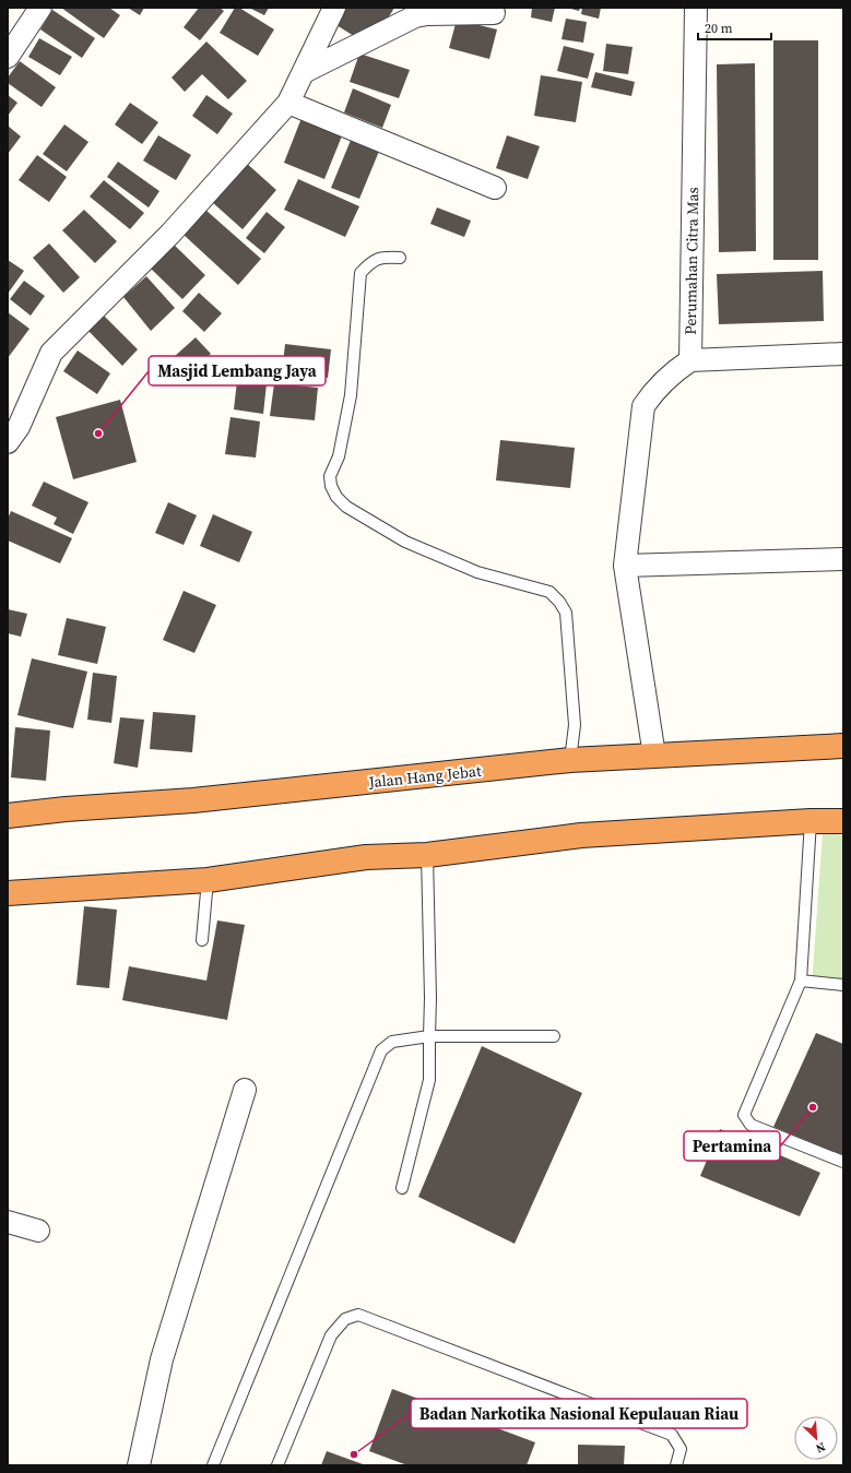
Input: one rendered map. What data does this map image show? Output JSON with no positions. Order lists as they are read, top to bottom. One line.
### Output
{"streets":{"highway":["Jalan Hang Jebat"],"street":["Perumahan Citra Mas"]},"places":["Masjid Lembang Jaya","Pertamina","Badan Narkotika Nasional Kepulauan Riau"],"scale_bar":"20 m","north":"bottom right"}
